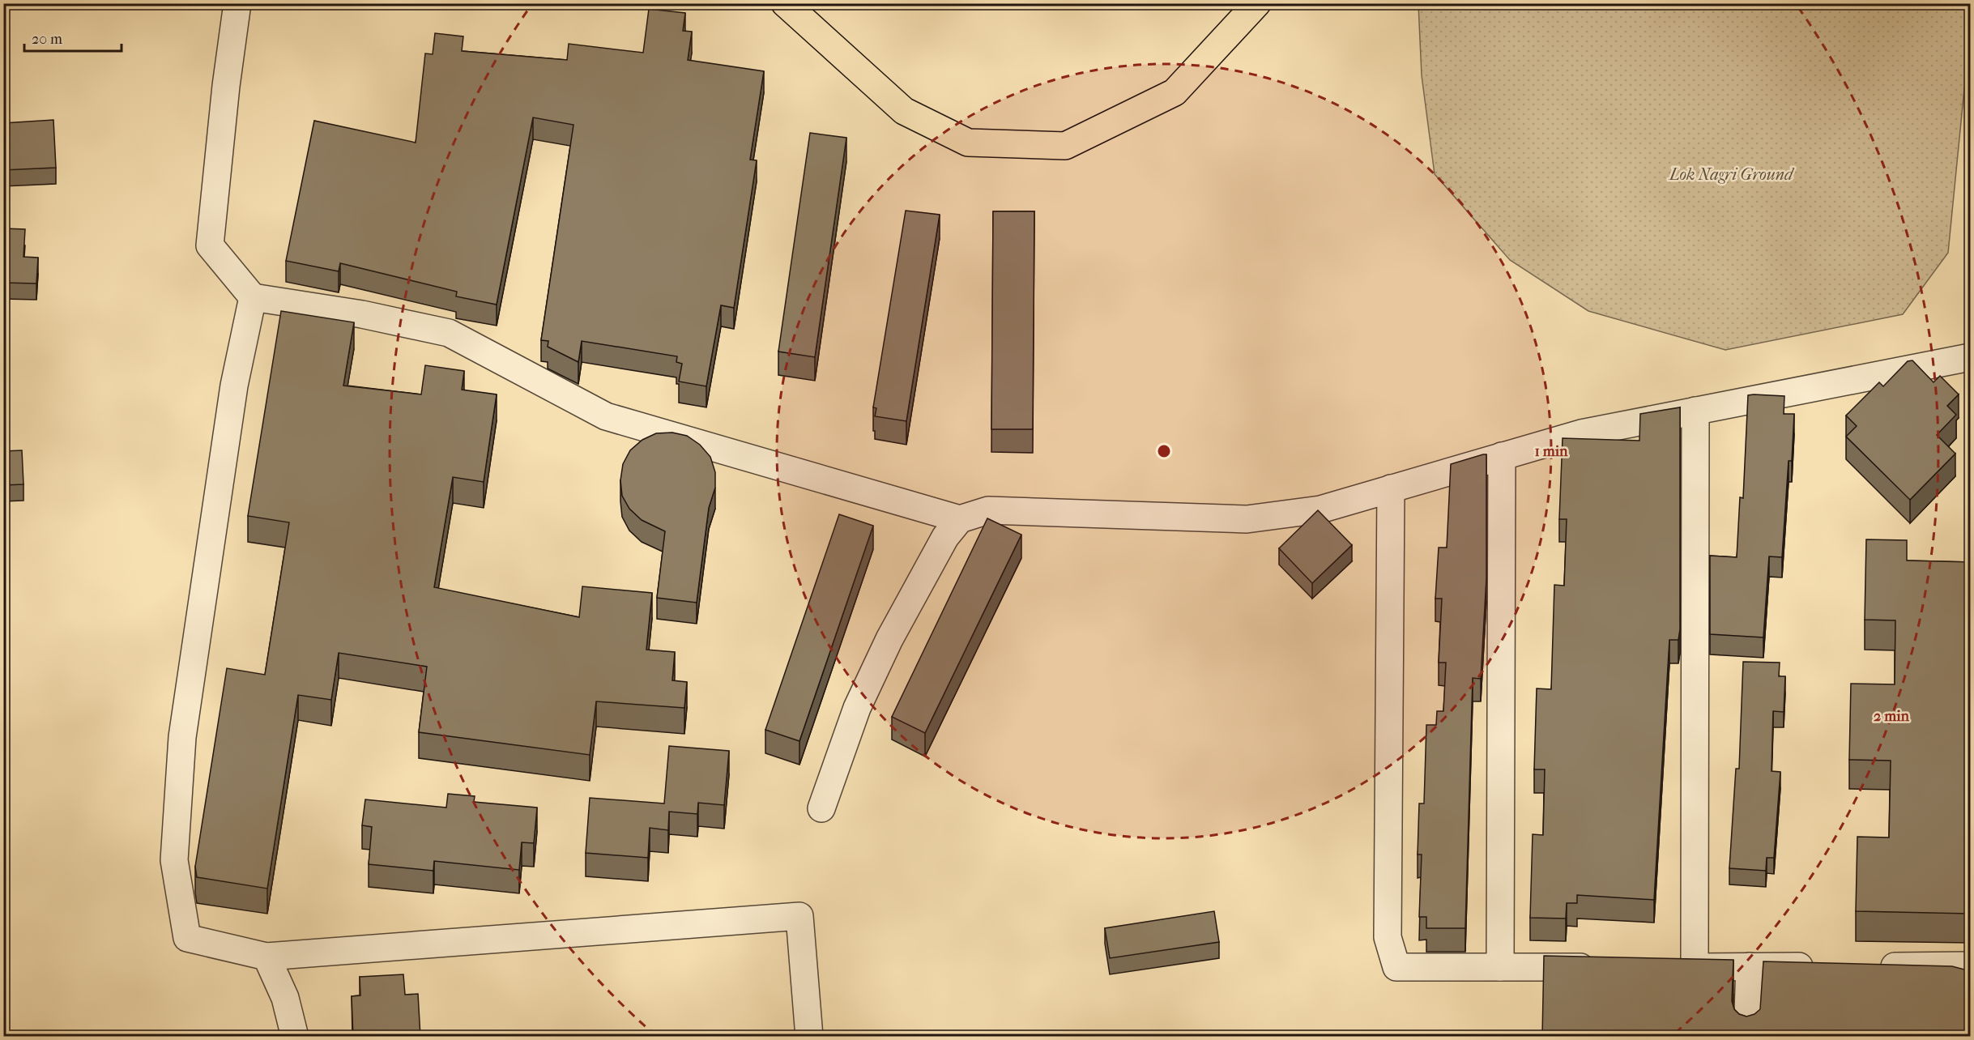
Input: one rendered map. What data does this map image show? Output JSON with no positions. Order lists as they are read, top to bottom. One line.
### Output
{"parks":["Lok Nagri Ground"],"scale_bar":"20 m","rings":["1 min","2 min"]}
